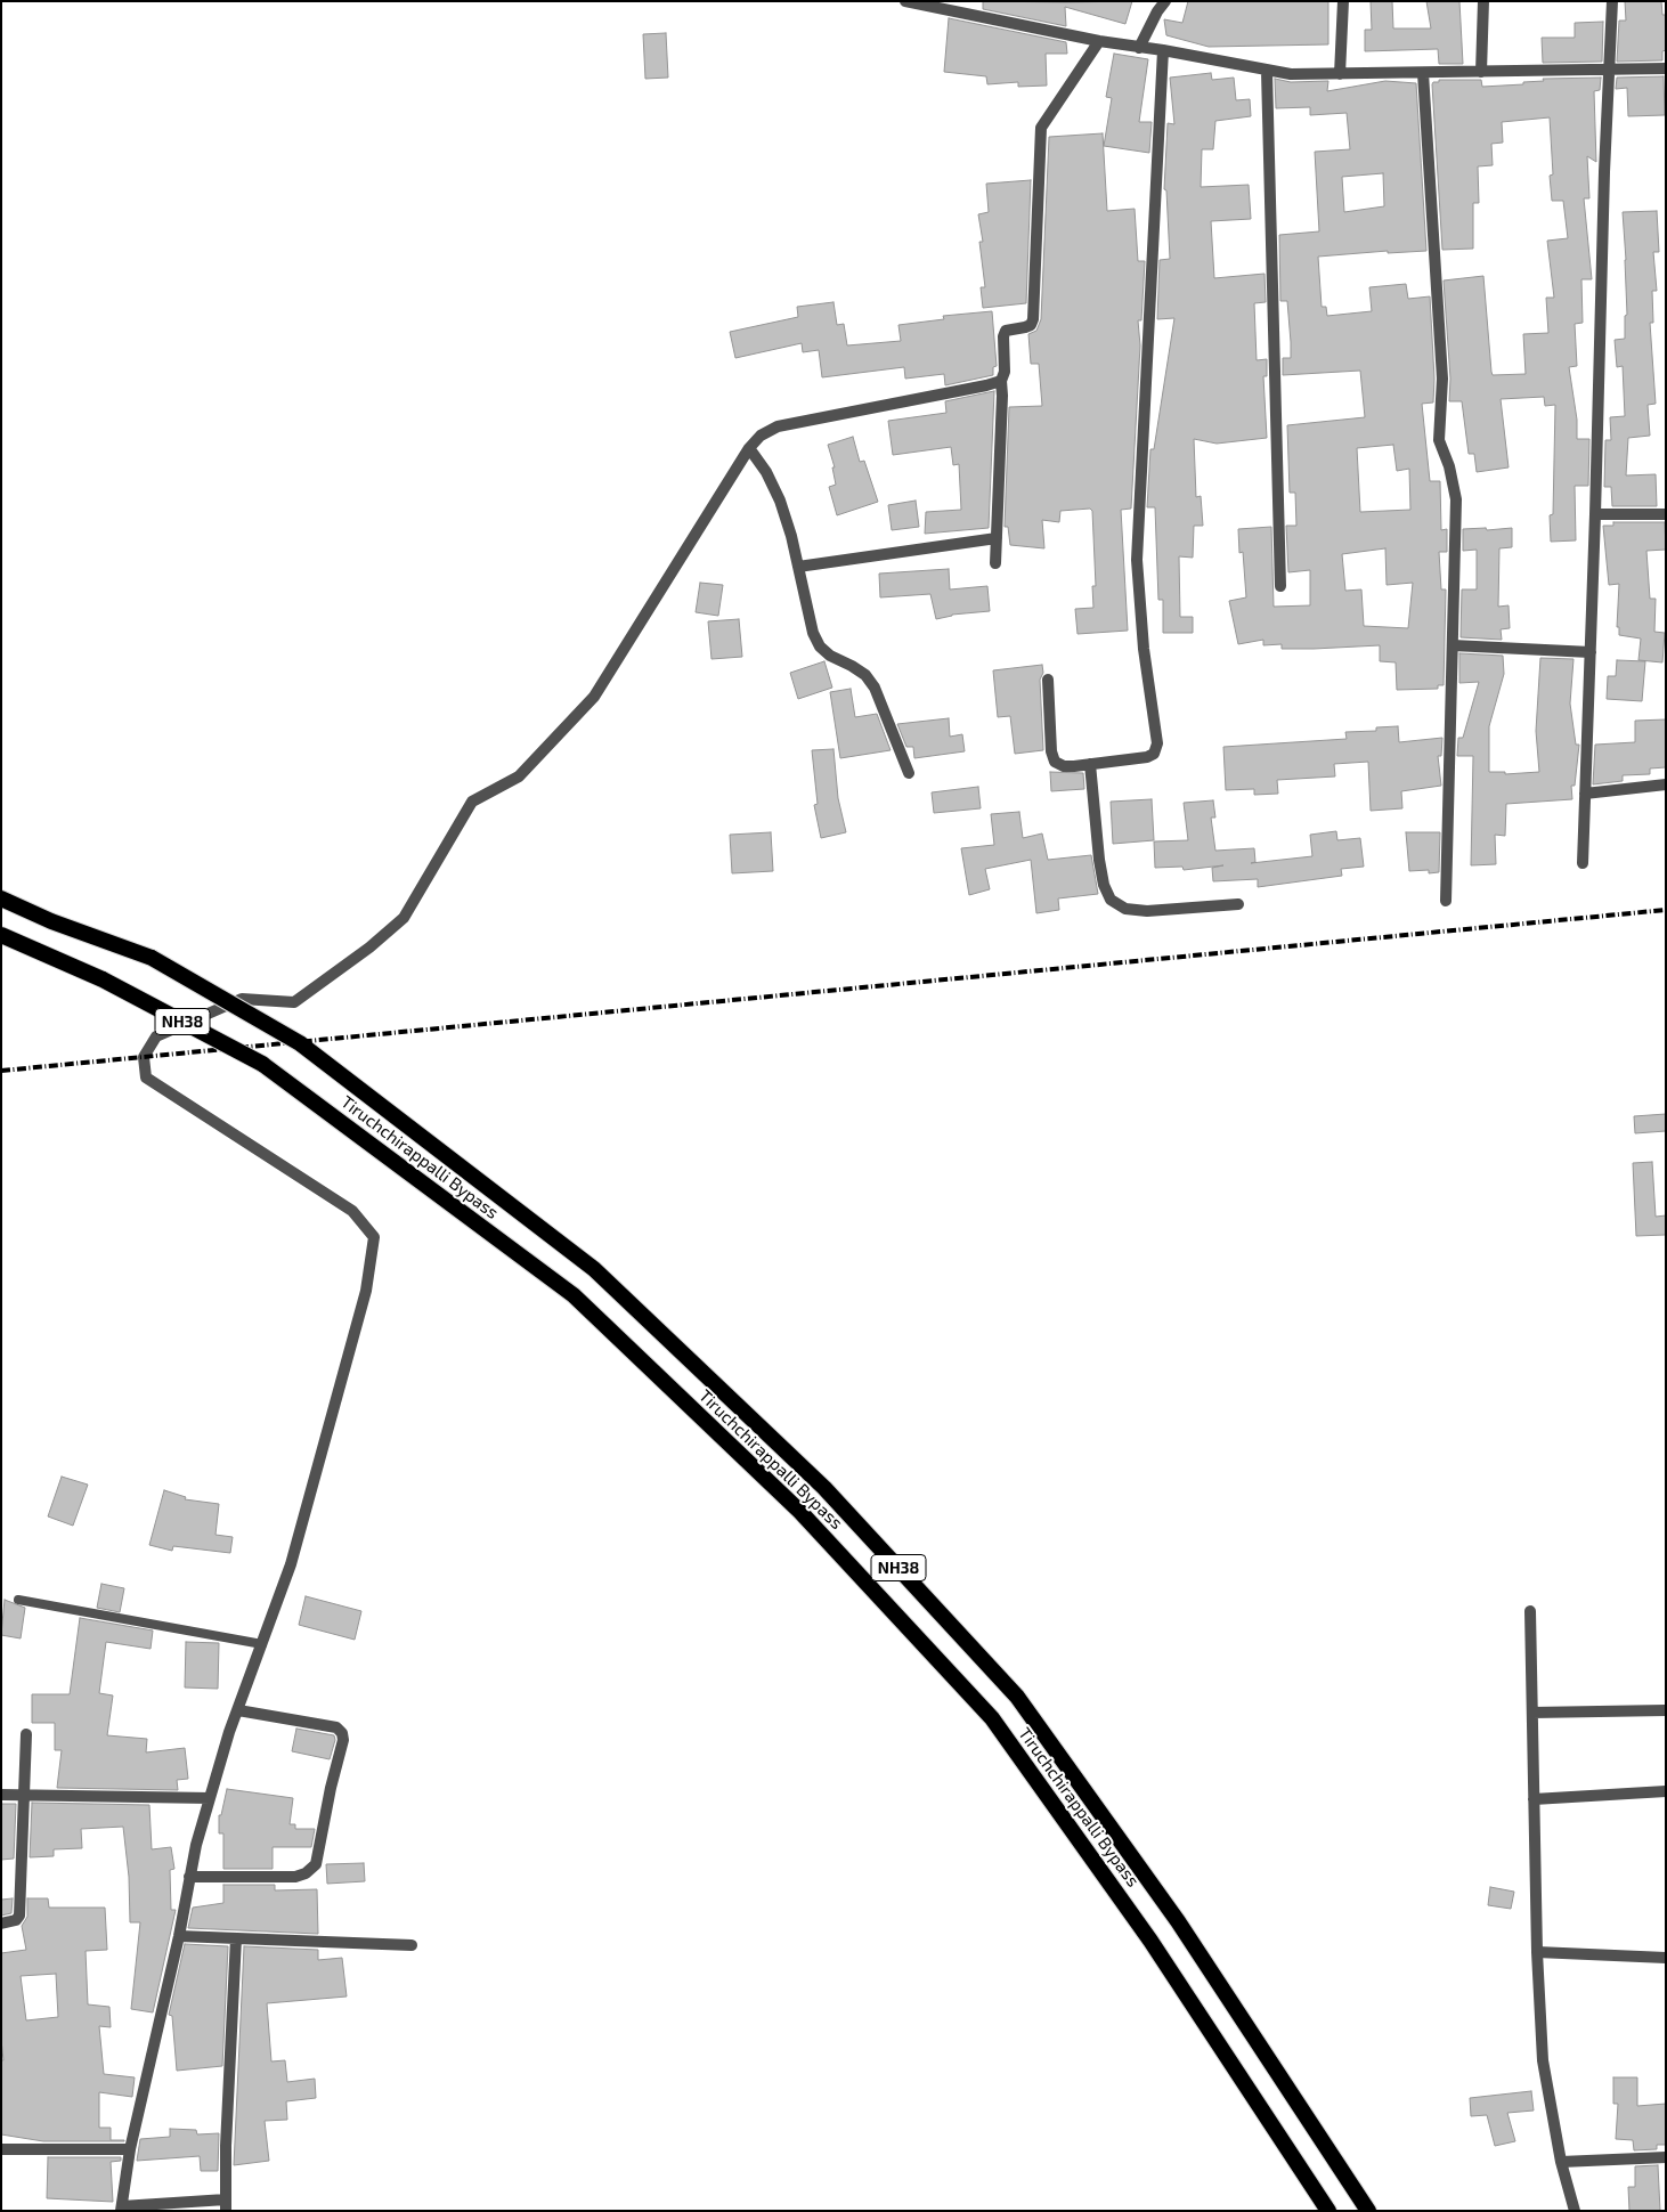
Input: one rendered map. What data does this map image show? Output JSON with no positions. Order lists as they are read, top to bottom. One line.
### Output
{"streets":{"highway":["NH38","Tiruchchirappalli Bypass"]}}
